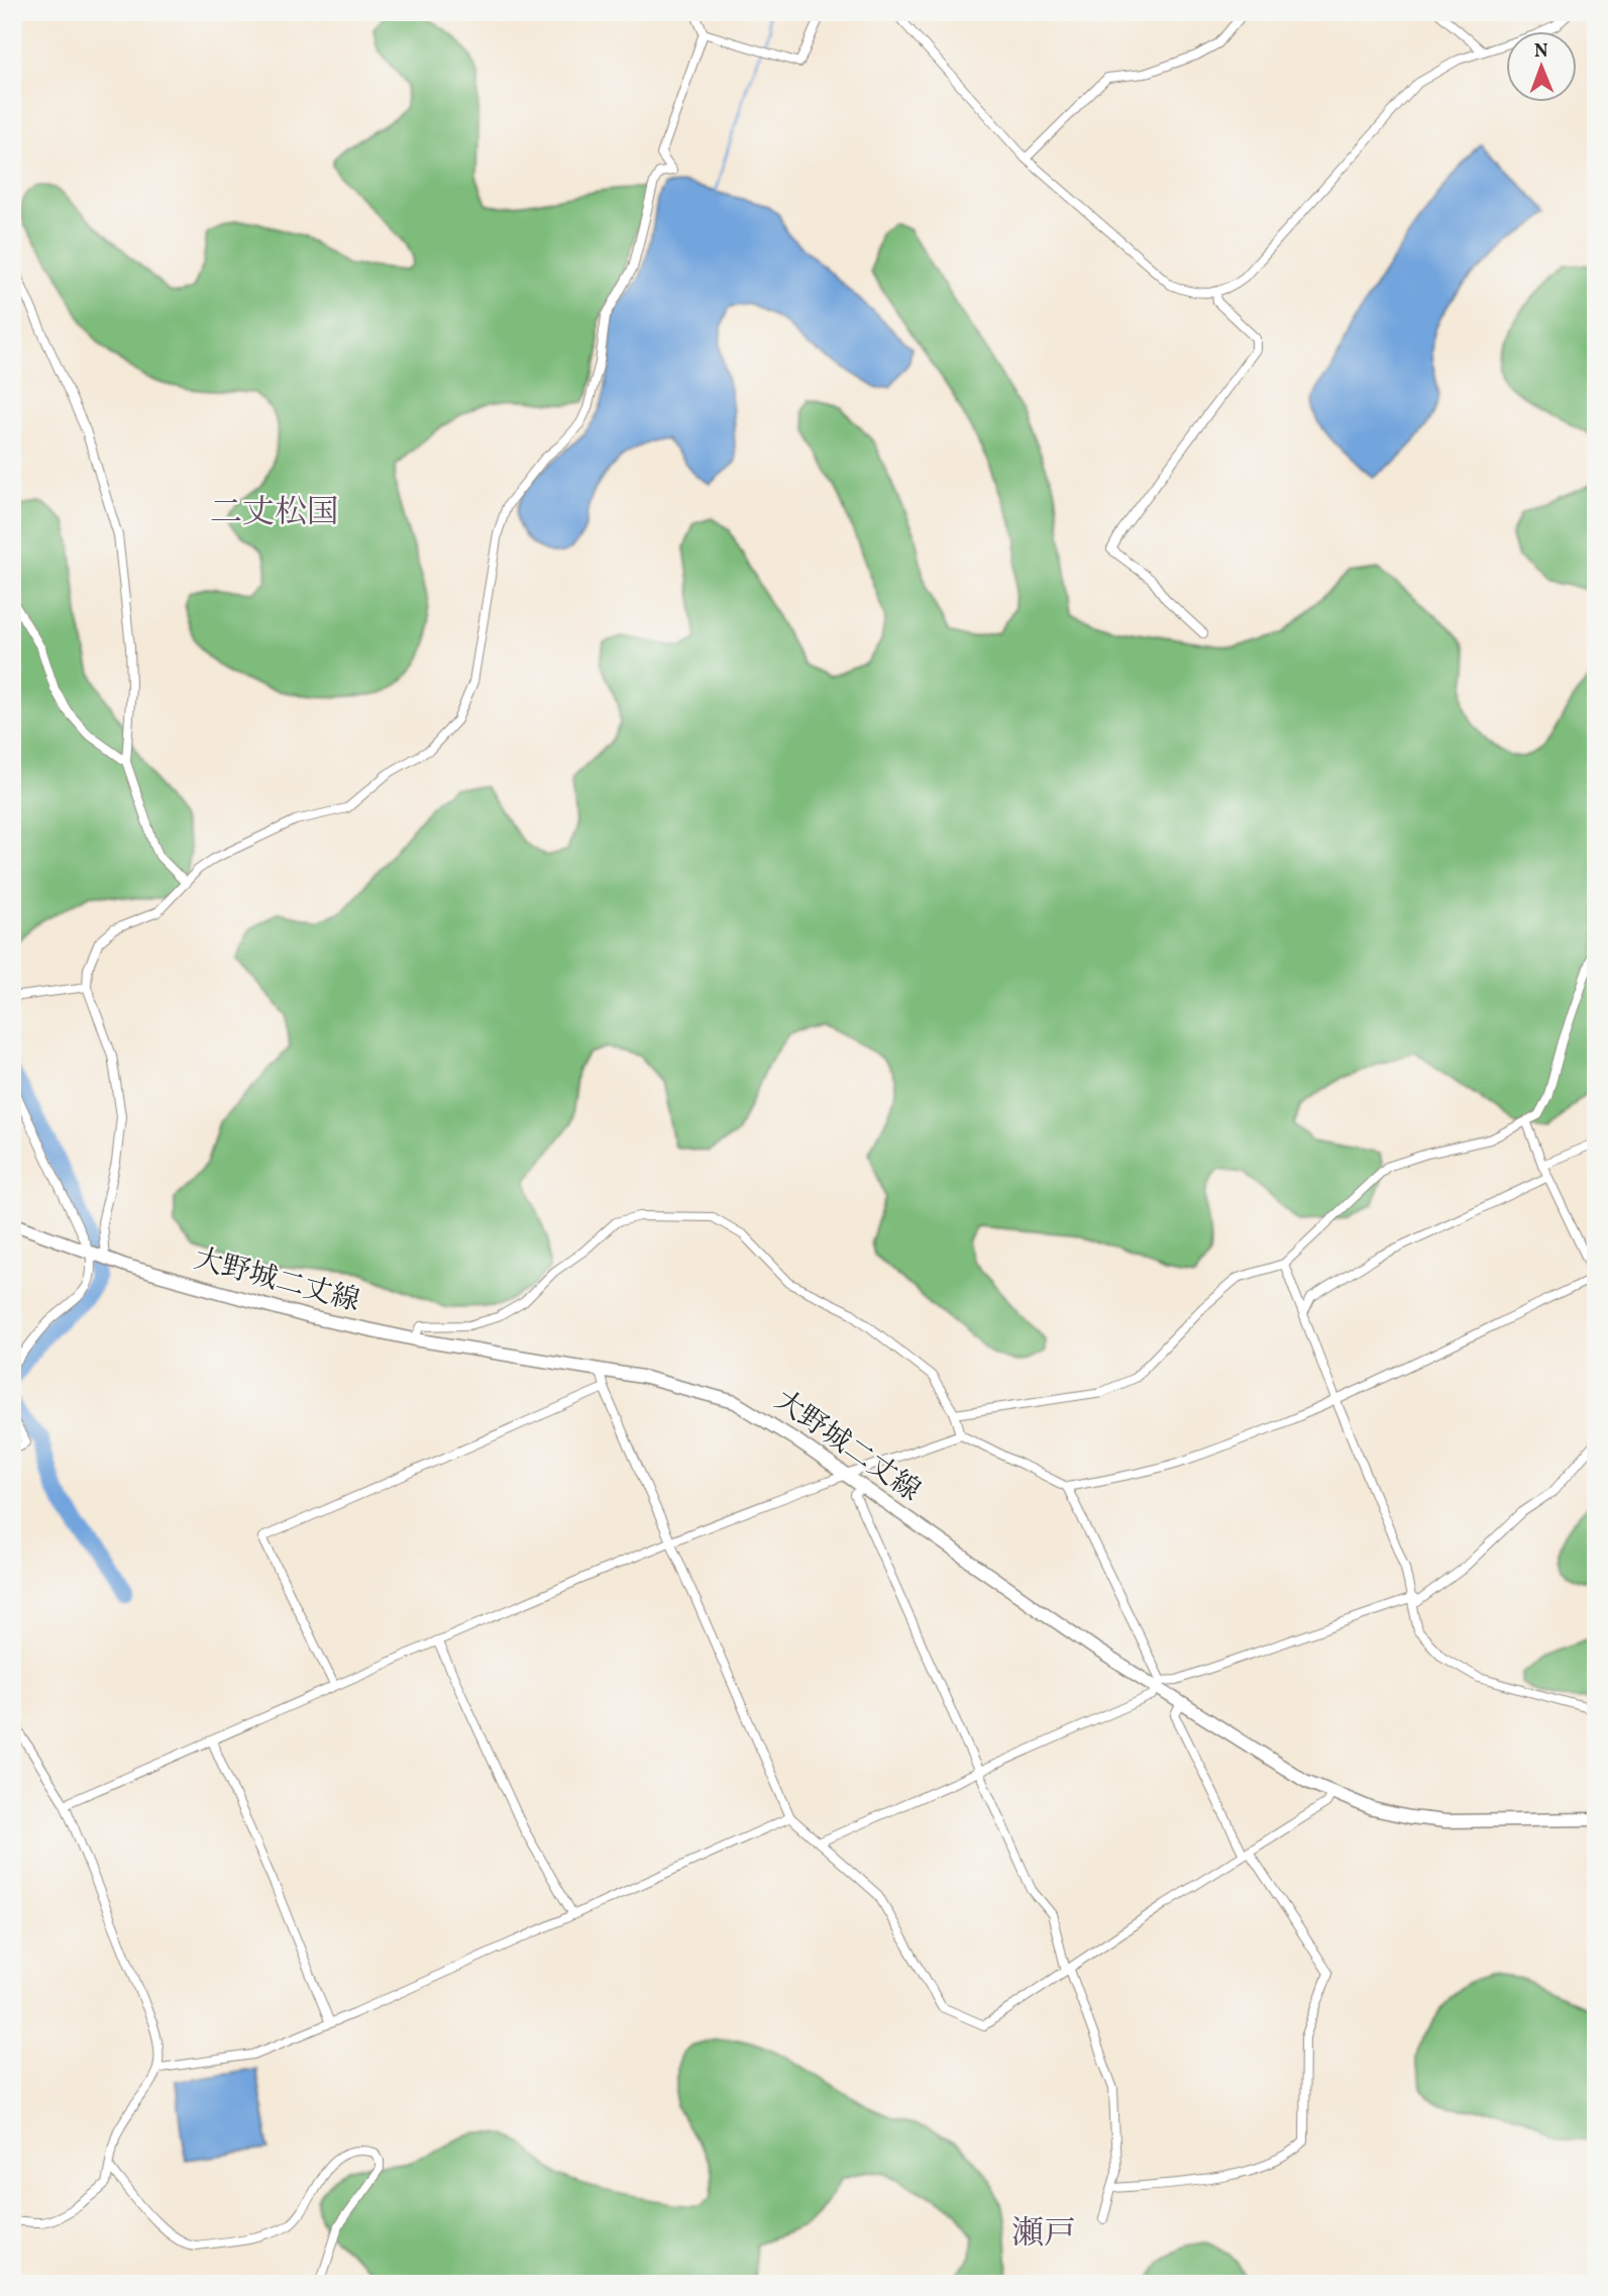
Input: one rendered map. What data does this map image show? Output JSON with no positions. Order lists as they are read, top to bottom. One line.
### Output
{"streets":{"main road":["大野城二丈線"]},"districts":["二丈松国","瀬戸"],"north":"top"}
